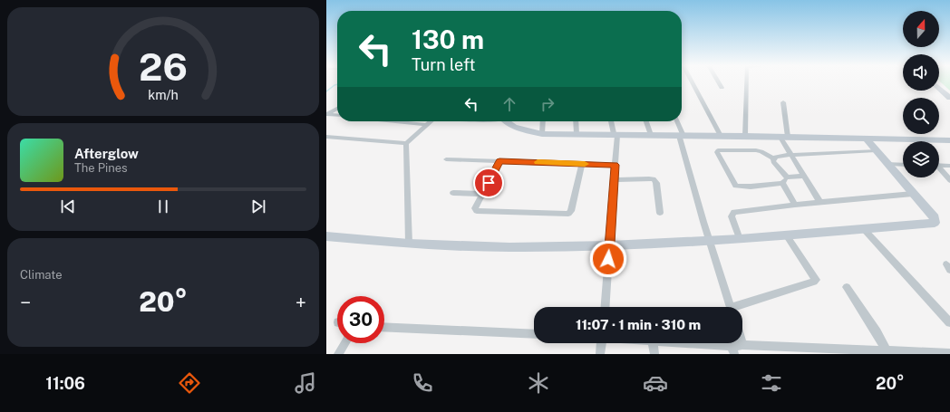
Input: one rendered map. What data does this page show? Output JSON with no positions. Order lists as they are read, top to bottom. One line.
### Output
{"north":"top","page":{"turn":["130 m","Turn left"],"song":["Afterglow","The Pines"],"tile":"Climate","heat":["−","20°","+"],"limit":"30","trip":"11:07 · 1 min · 310 m","tabs":["11:06","20°"],"gauge":["26","km/h"]}}
